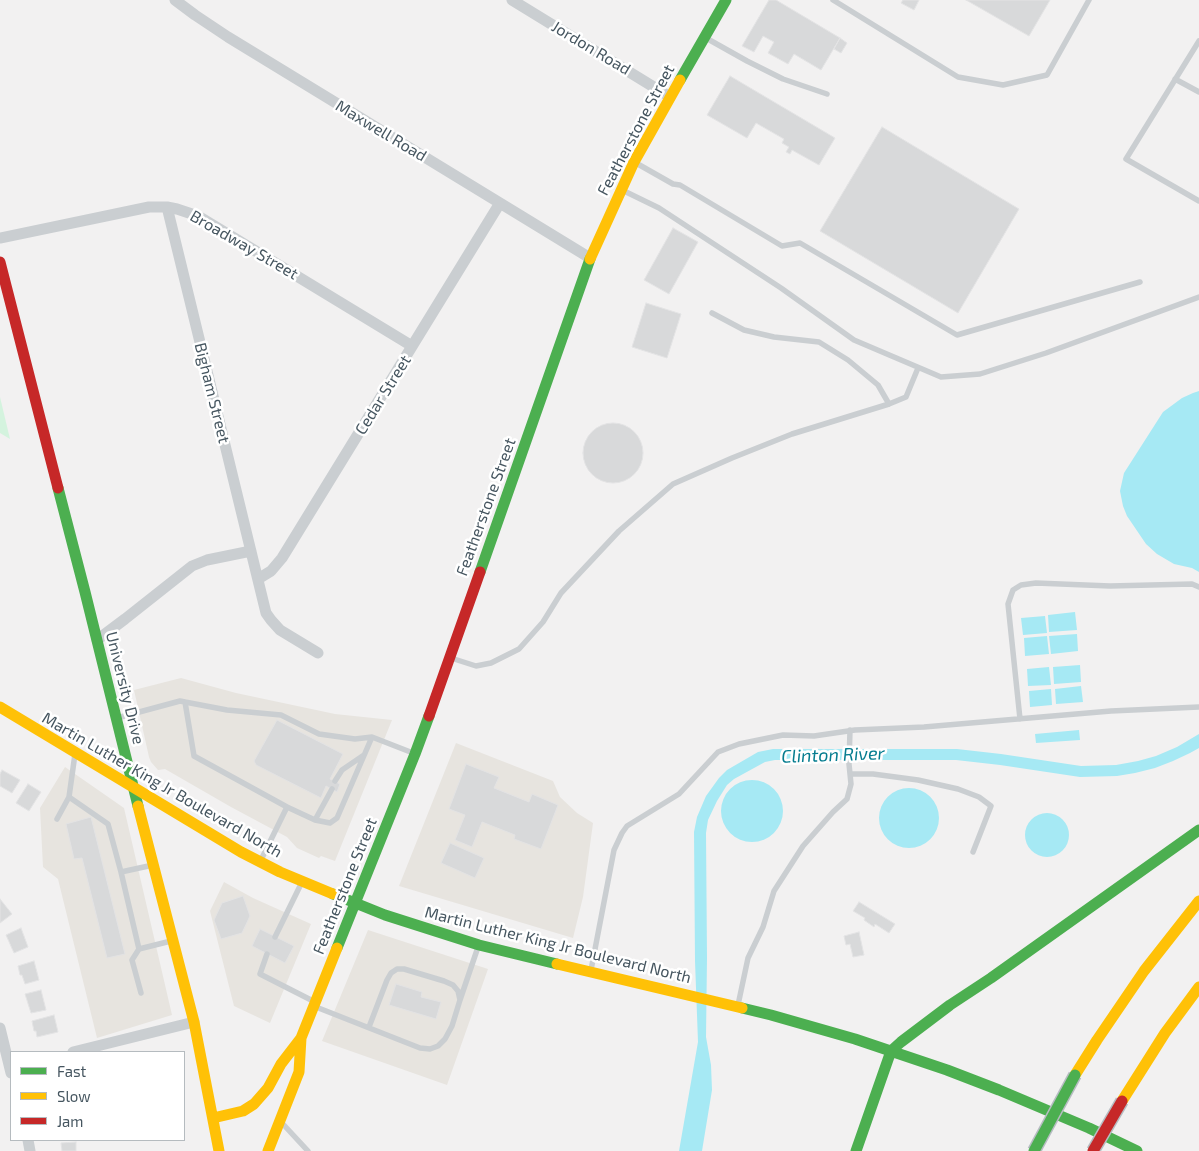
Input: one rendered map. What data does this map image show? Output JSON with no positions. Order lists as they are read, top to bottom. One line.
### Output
{"streets":{"main road":["Featherstone Street","University Drive","Martin Luther King Jr Boulevard North"],"street":["Jordon Road","Maxwell Road","Broadway Street","Bigham Street","Cedar Street"]},"crossings":[["Jordon Road","Featherstone Street"],["Featherstone Street","Maxwell Road"],["Featherstone Street","University Drive"],["Featherstone Street","Martin Luther King Jr Boulevard North"],["Maxwell Road","Cedar Street"],["Broadway Street","Bigham Street"],["Broadway Street","Cedar Street"],["Bigham Street","Cedar Street"],["University Drive","Martin Luther King Jr Boulevard North"]],"water":["Clinton River"],"legend":["Fast","Slow","Jam"]}
